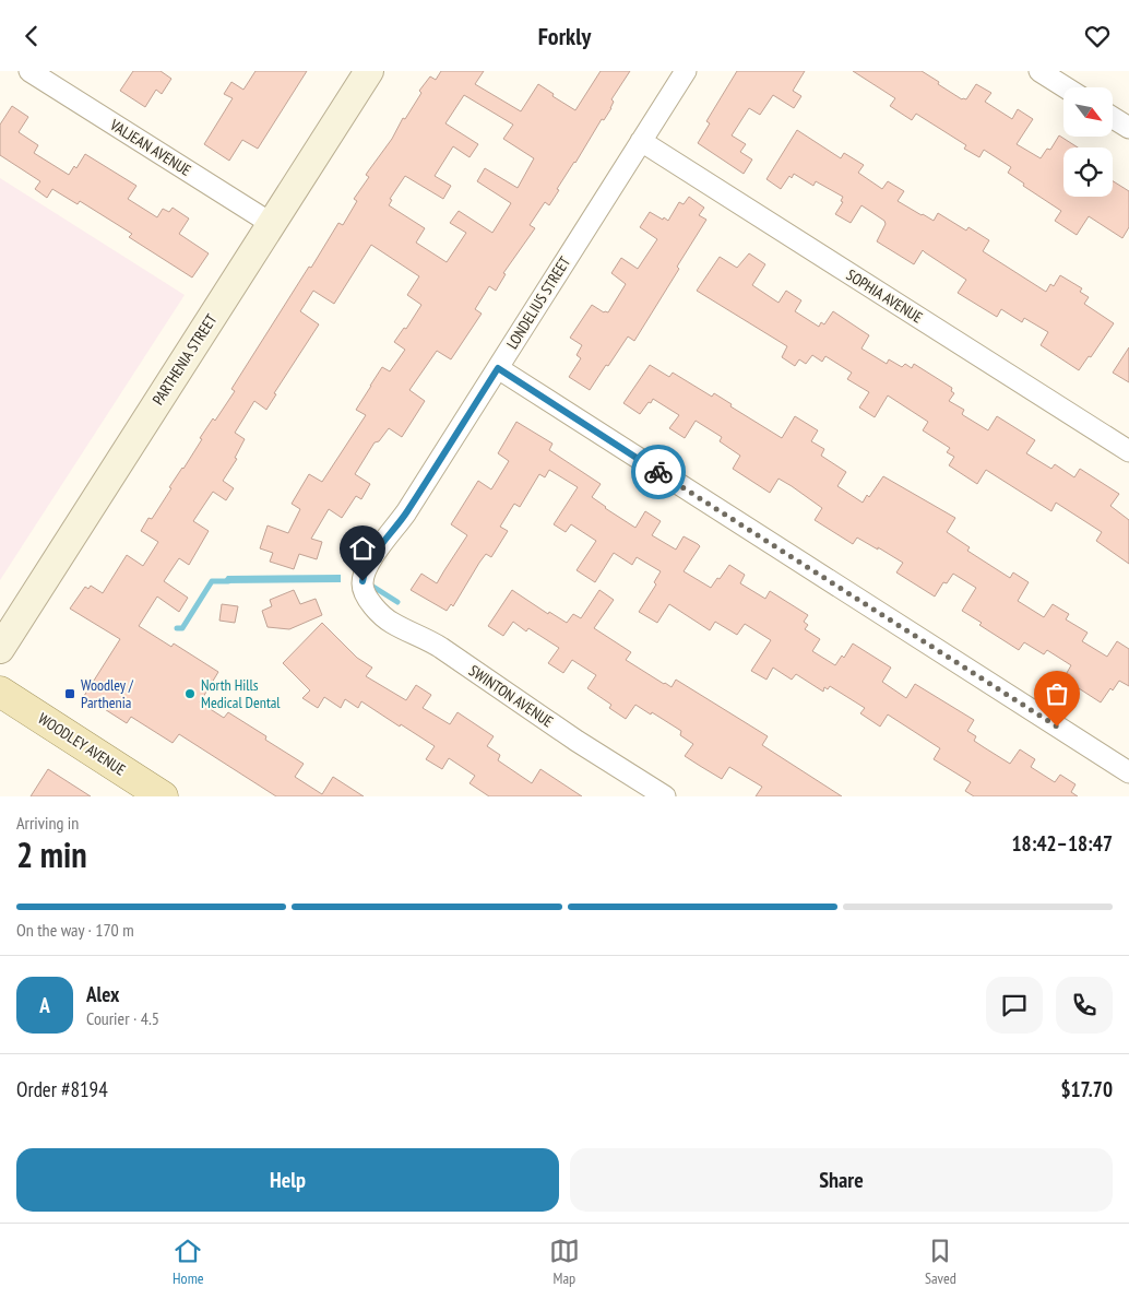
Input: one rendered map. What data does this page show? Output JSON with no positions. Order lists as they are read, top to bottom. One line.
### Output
{"streets":{"main road":["PARTHENIA STREET","WOODLEY AVENUE"],"street":["VALJEAN AVENUE","SOPHIA AVENUE","LONDELIUS STREET","SWINTON AVENUE"]},"crossings":[["VALJEAN AVENUE","PARTHENIA STREET"],["SOPHIA AVENUE","LONDELIUS STREET"],["LONDELIUS STREET","SWINTON AVENUE"]],"places":{"transit":["Woodley / Parthenia"],"other":["North Hills Medical Dental"]},"north":"bottom right","page":{"header":"Forkly","heading":["2 min","Arriving in","18:42–18:47"],"panel":["Alex","Courier · 4.5","Order #8194","$17.70"],"bar":"On the way · 170 m","round":"A","buttons":["Help","Share"],"tabs":["Home","Map","Saved"]}}
